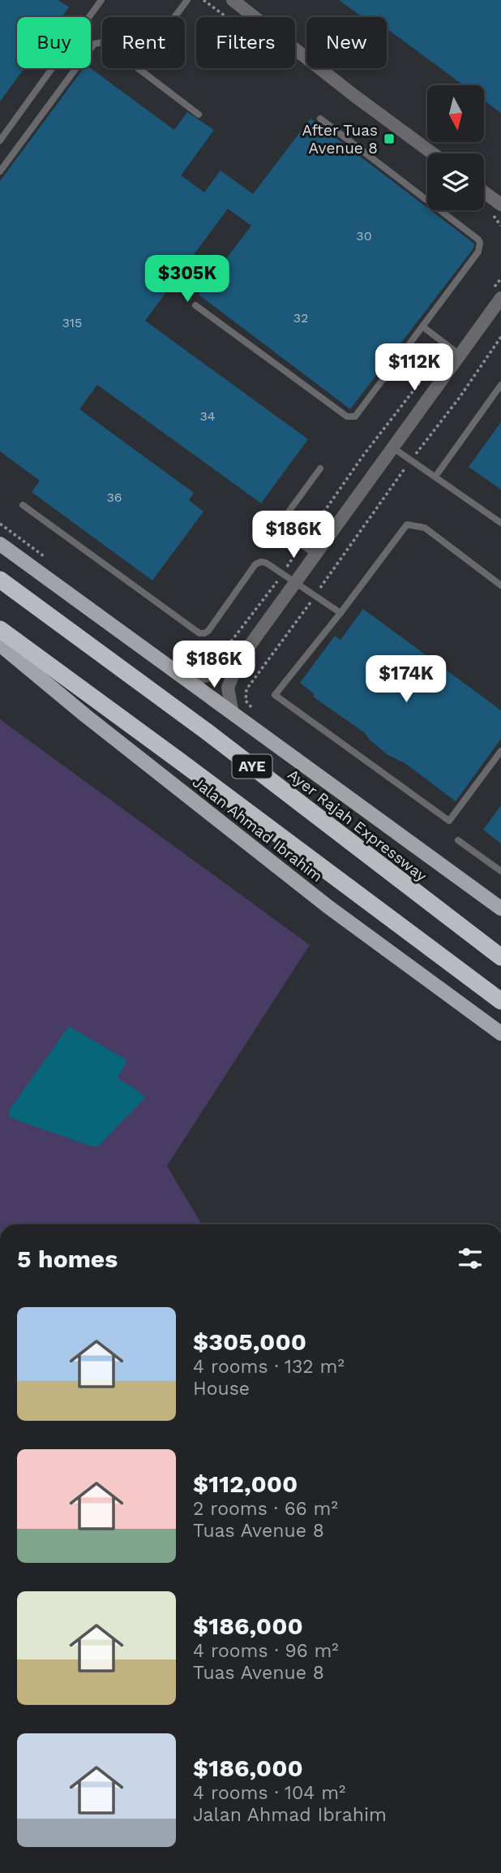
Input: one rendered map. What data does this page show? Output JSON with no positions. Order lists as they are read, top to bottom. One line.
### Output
{"streets":{"highway":["AYE","Ayer Rajah Expressway"],"main road":["Jalan Ahmad Ibrahim"]},"places":{"transit":["After Tuas Avenue 8"]},"house_numbers":["30","32","315","34","36"],"north":"bottom","page":{"chip":["Buy","Rent","Filters","New"],"price":["$305K","$112K","$186K","$186K","$174K"],"heading":"5 homes","list":[{"name":"$305,000","note":"4 rooms · 132 m² · House"},{"name":"$112,000","note":"2 rooms · 66 m² · Tuas Avenue 8"},{"name":"$186,000","note":"4 rooms · 96 m² · Tuas Avenue 8"},{"name":"$186,000","note":"4 rooms · 104 m² · Jalan Ahmad Ibrahim"}]}}
